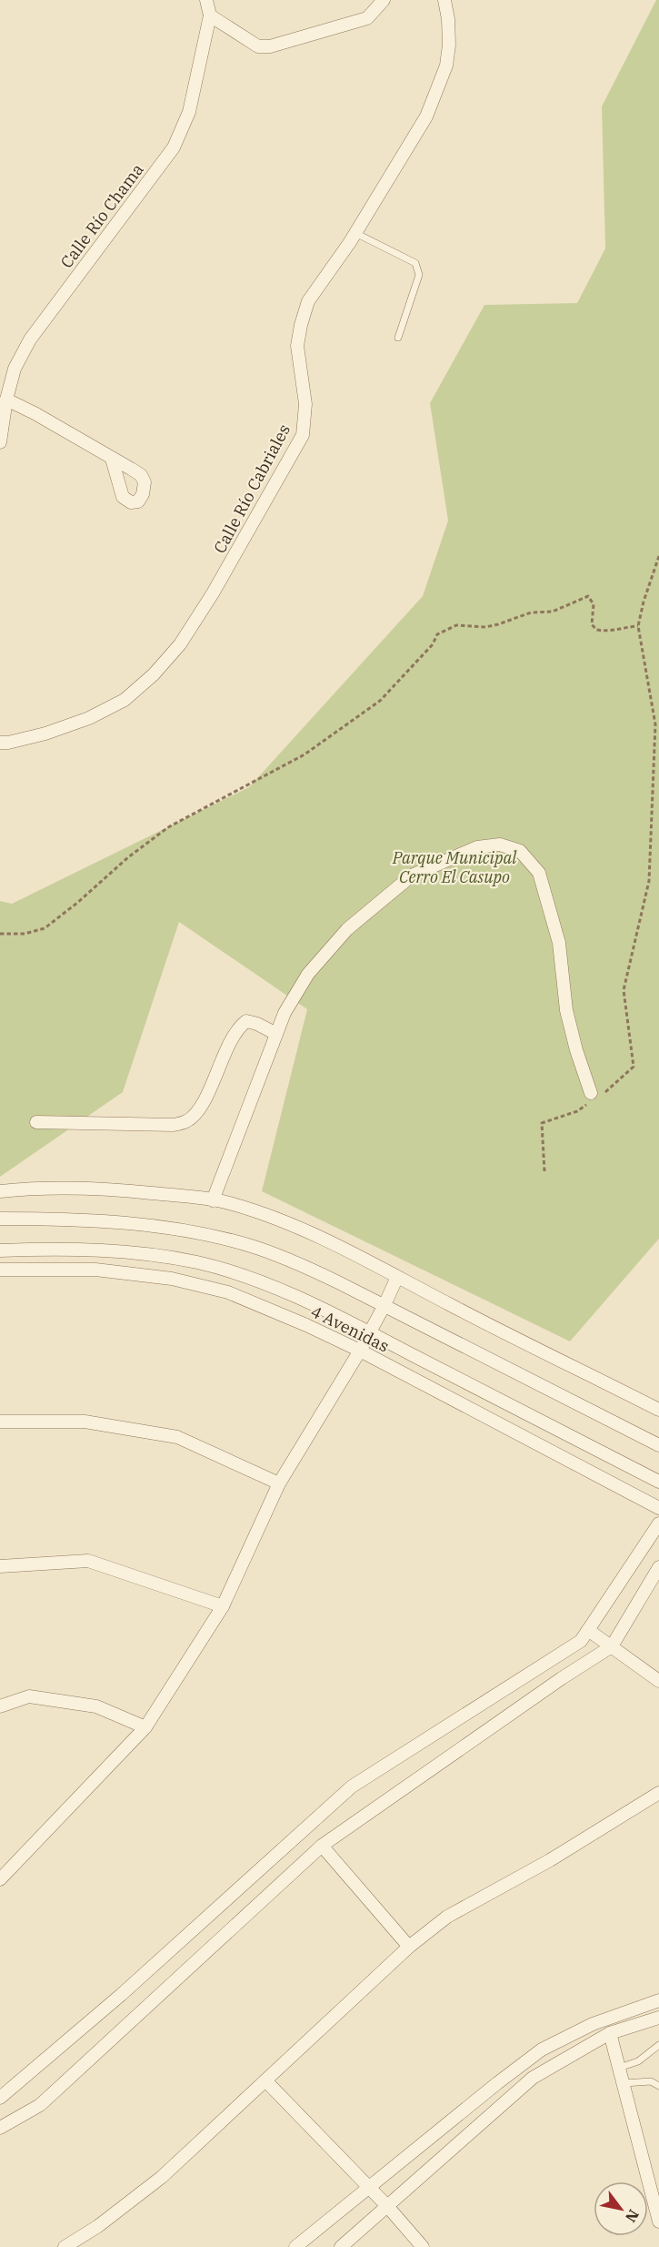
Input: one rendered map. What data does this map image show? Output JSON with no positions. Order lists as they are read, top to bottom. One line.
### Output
{"streets":{"street":["Calle Río Chama","Calle Río Cabriales","4 Avenidas"]},"parks":["Parque Municipal Cerro El Casupo"],"north":"bottom right"}
